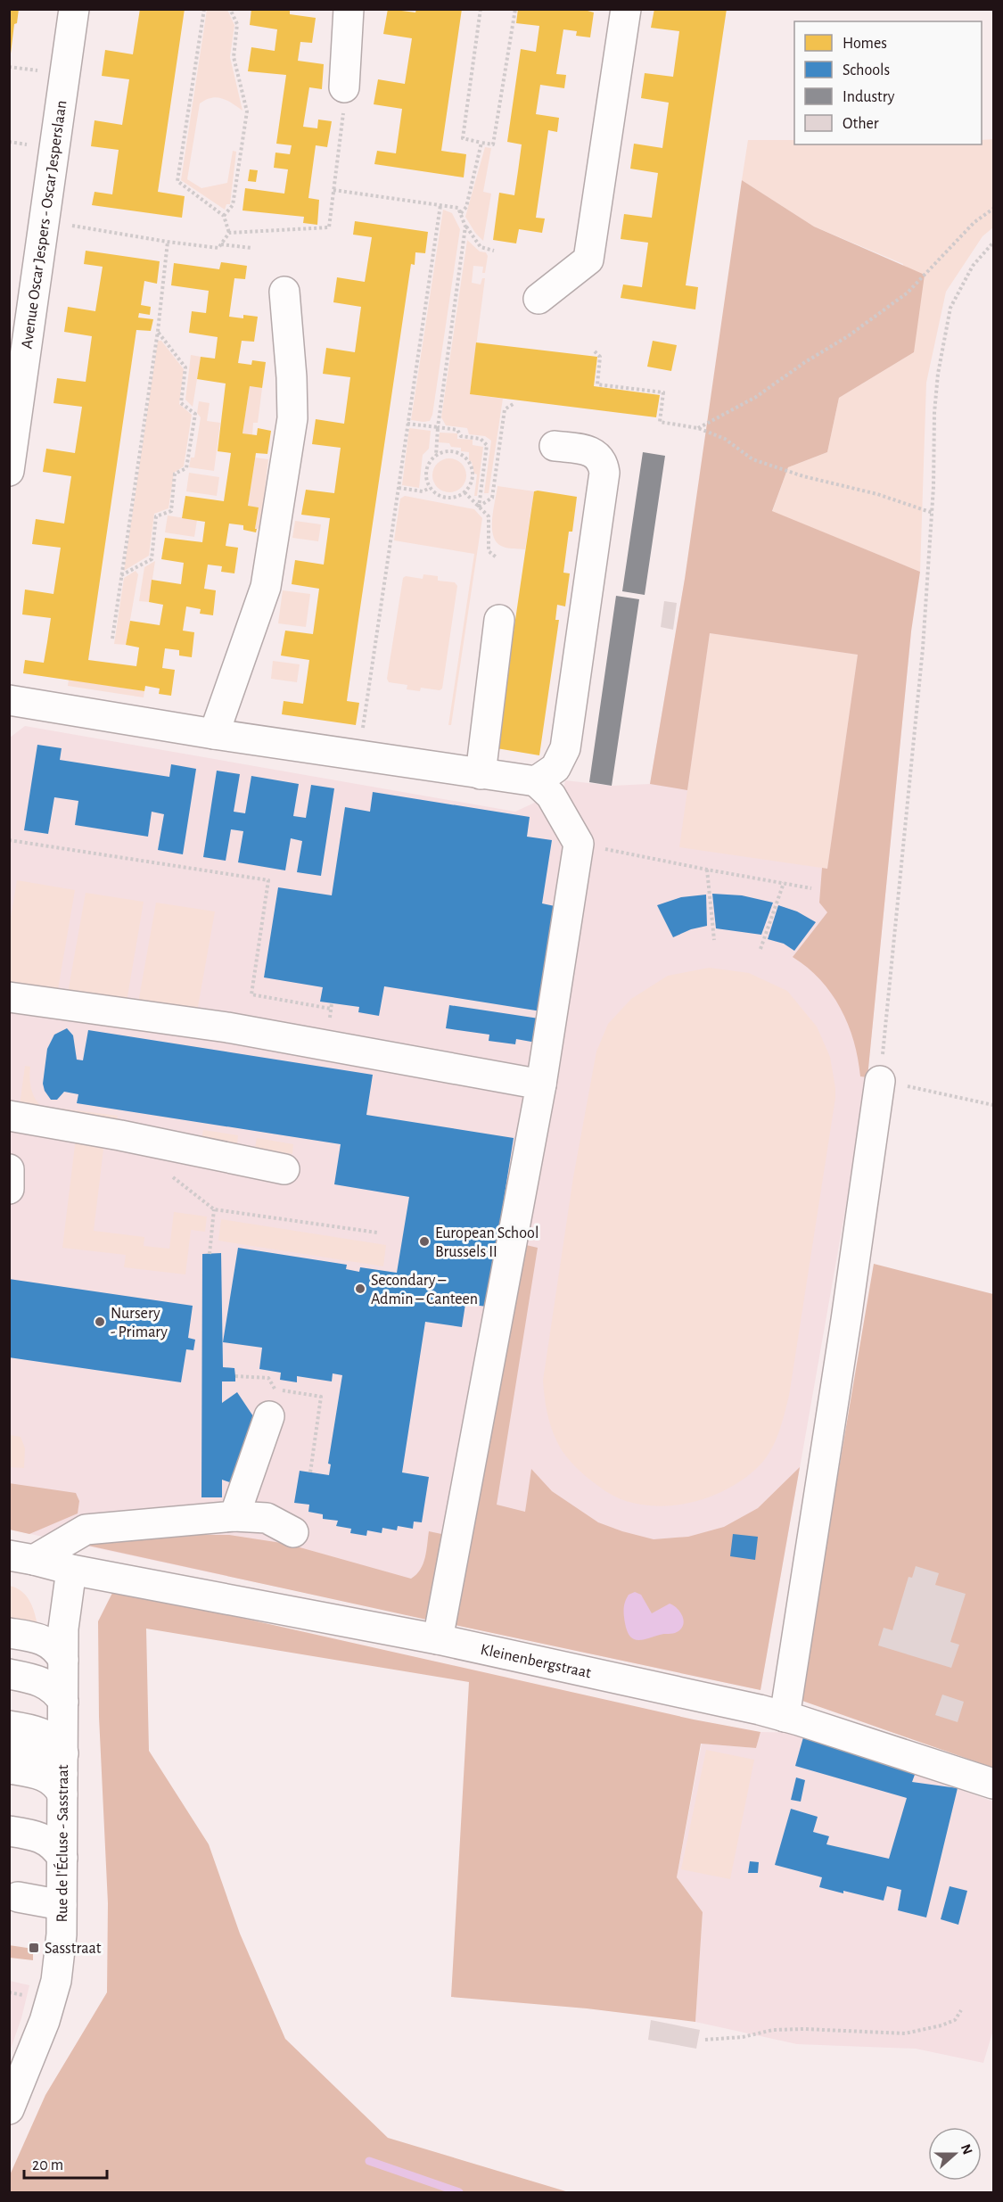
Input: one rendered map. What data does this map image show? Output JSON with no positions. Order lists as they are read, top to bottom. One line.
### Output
{"streets":{"street":["Avenue Oscar Jespers - Oscar Jesperslaan","Kleinenbergstraat","Rue de l'Écluse - Sasstraat"]},"crossings":[["Kleinenbergstraat","Rue de l'Écluse - Sasstraat"]],"places":{"other":["European School Brussels II","Secondary – Admin – Canteen","Nursery - Primary"],"transit":["Sasstraat"]},"legend":["Homes","Schools","Industry","Other"],"scale_bar":"20 m","north":"right"}
